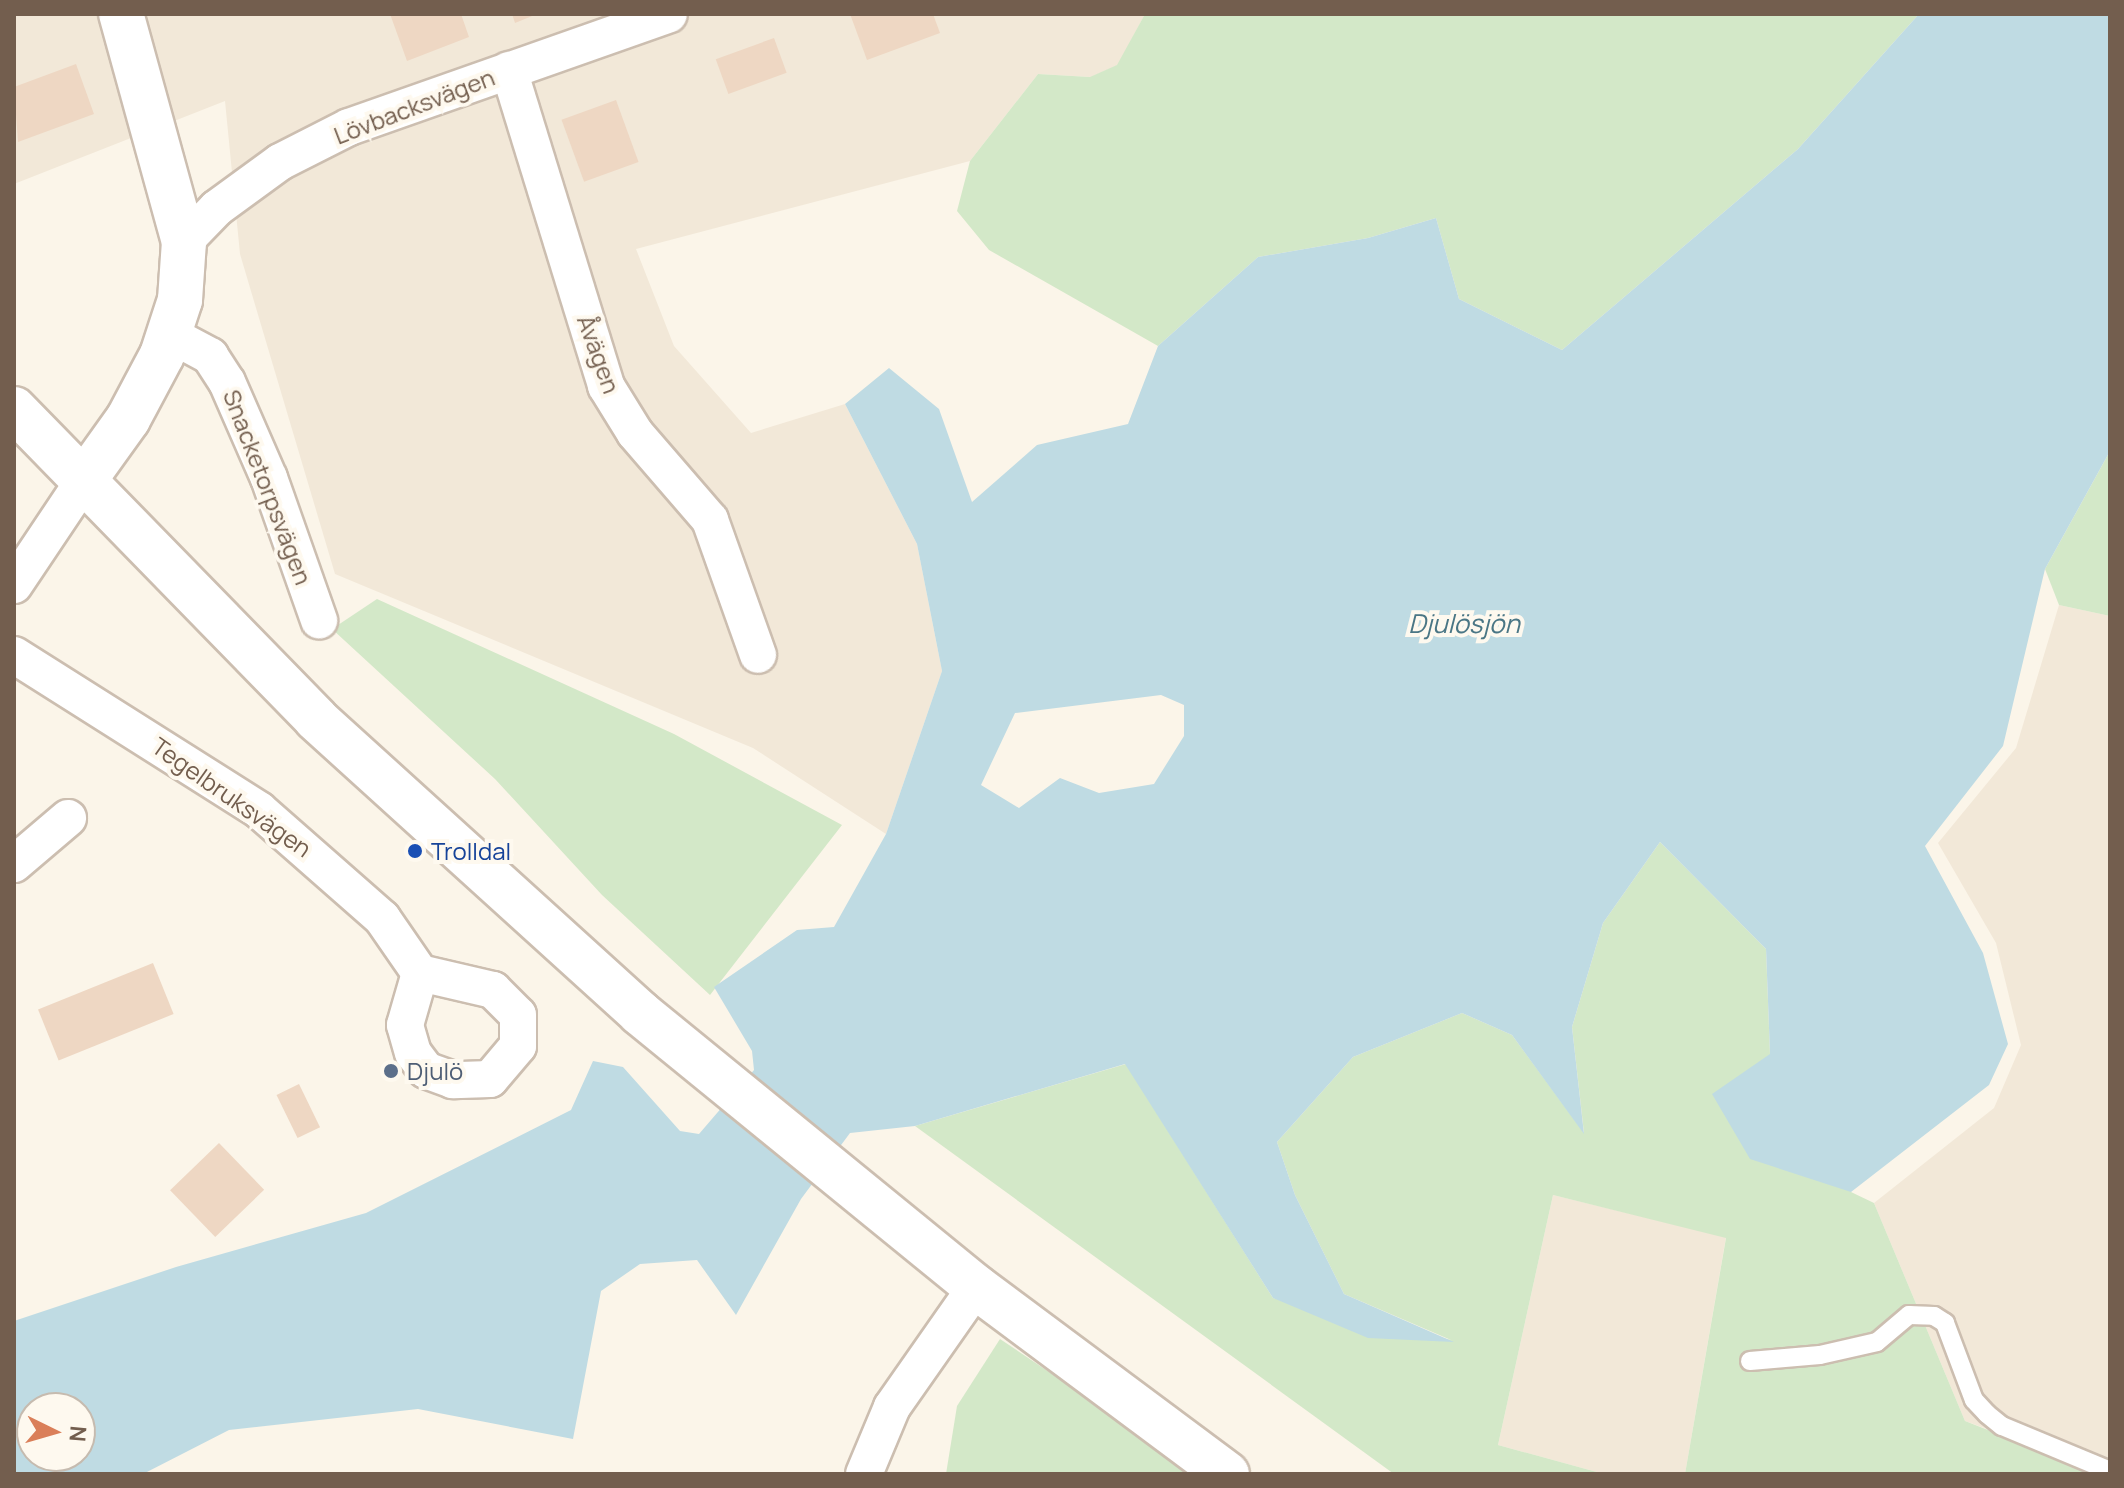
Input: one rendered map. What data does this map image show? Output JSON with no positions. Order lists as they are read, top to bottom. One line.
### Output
{"streets":{"street":["Lövbacksvägen","Åvägen","Snacketorpsvägen","Tegelbruksvägen"]},"crossings":[["Lövbacksvägen","Åvägen"]],"water":["Djulösjön"],"places":["Trolldal","Djulö"],"north":"right"}
